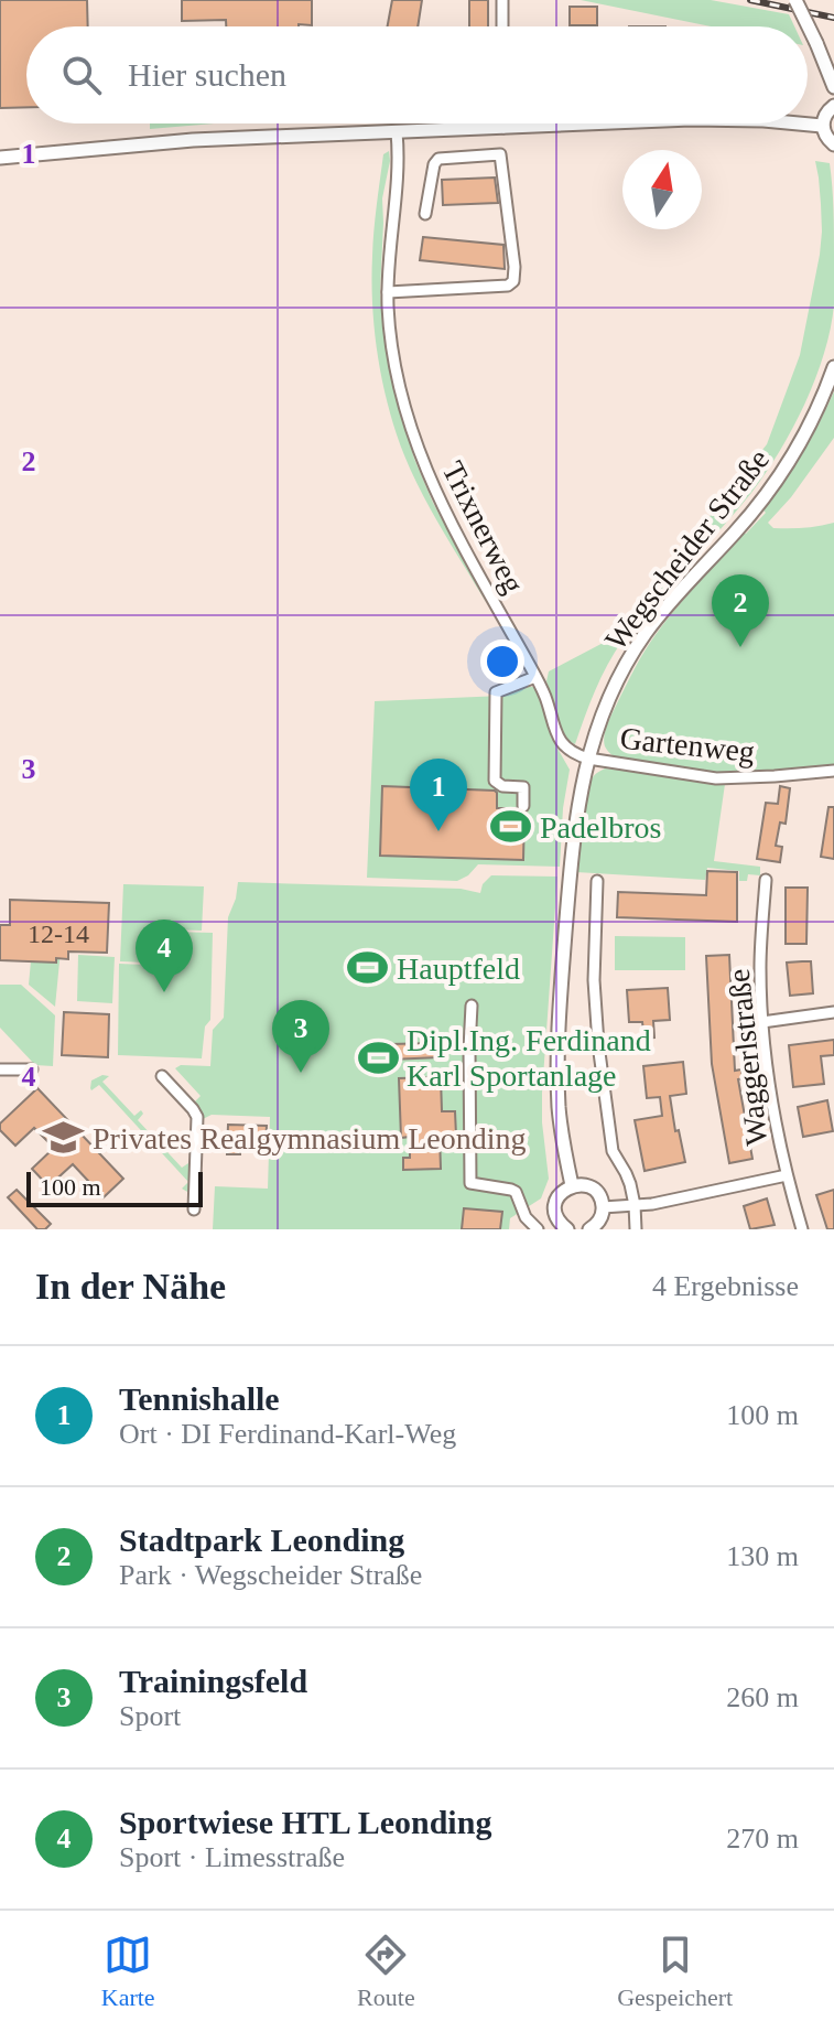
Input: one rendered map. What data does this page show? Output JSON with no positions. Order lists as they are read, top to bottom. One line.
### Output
{"streets":{"street":["Trixnerweg","Wegscheider Straße","Gartenweg","Waggerlstraße"]},"crossings":[["Trixnerweg","Wegscheider Straße"],["Trixnerweg","Gartenweg"],["Wegscheider Straße","Gartenweg"]],"places":{"sports":["Padelbros","Hauptfeld","Dipl.Ing. Ferdinand Karl Sportanlage"],"school or university":["Privates Realgymnasium Leonding"]},"house_numbers":["12-14"],"scale_bar":"100 m","north":"top","page":{"search":"Hier suchen","pins":["2","1","4","3"],"scale":"100 m","heading":["In der Nähe","4 Ergebnisse"],"list":[{"mark":"1","name":"Tennishalle","note":"Ort · DI Ferdinand-Karl-Weg","value":"100 m"},{"mark":"2","name":"Stadtpark Leonding","note":"Park · Wegscheider Straße","value":"130 m"},{"mark":"3","name":"Trainingsfeld","note":"Sport","value":"260 m"},{"mark":"4","name":"Sportwiese HTL Leonding","note":"Sport · Limesstraße","value":"270 m"}],"nav":["Karte","Route","Gespeichert"]},"grid":{"rows":["1","2","3","4"]}}
